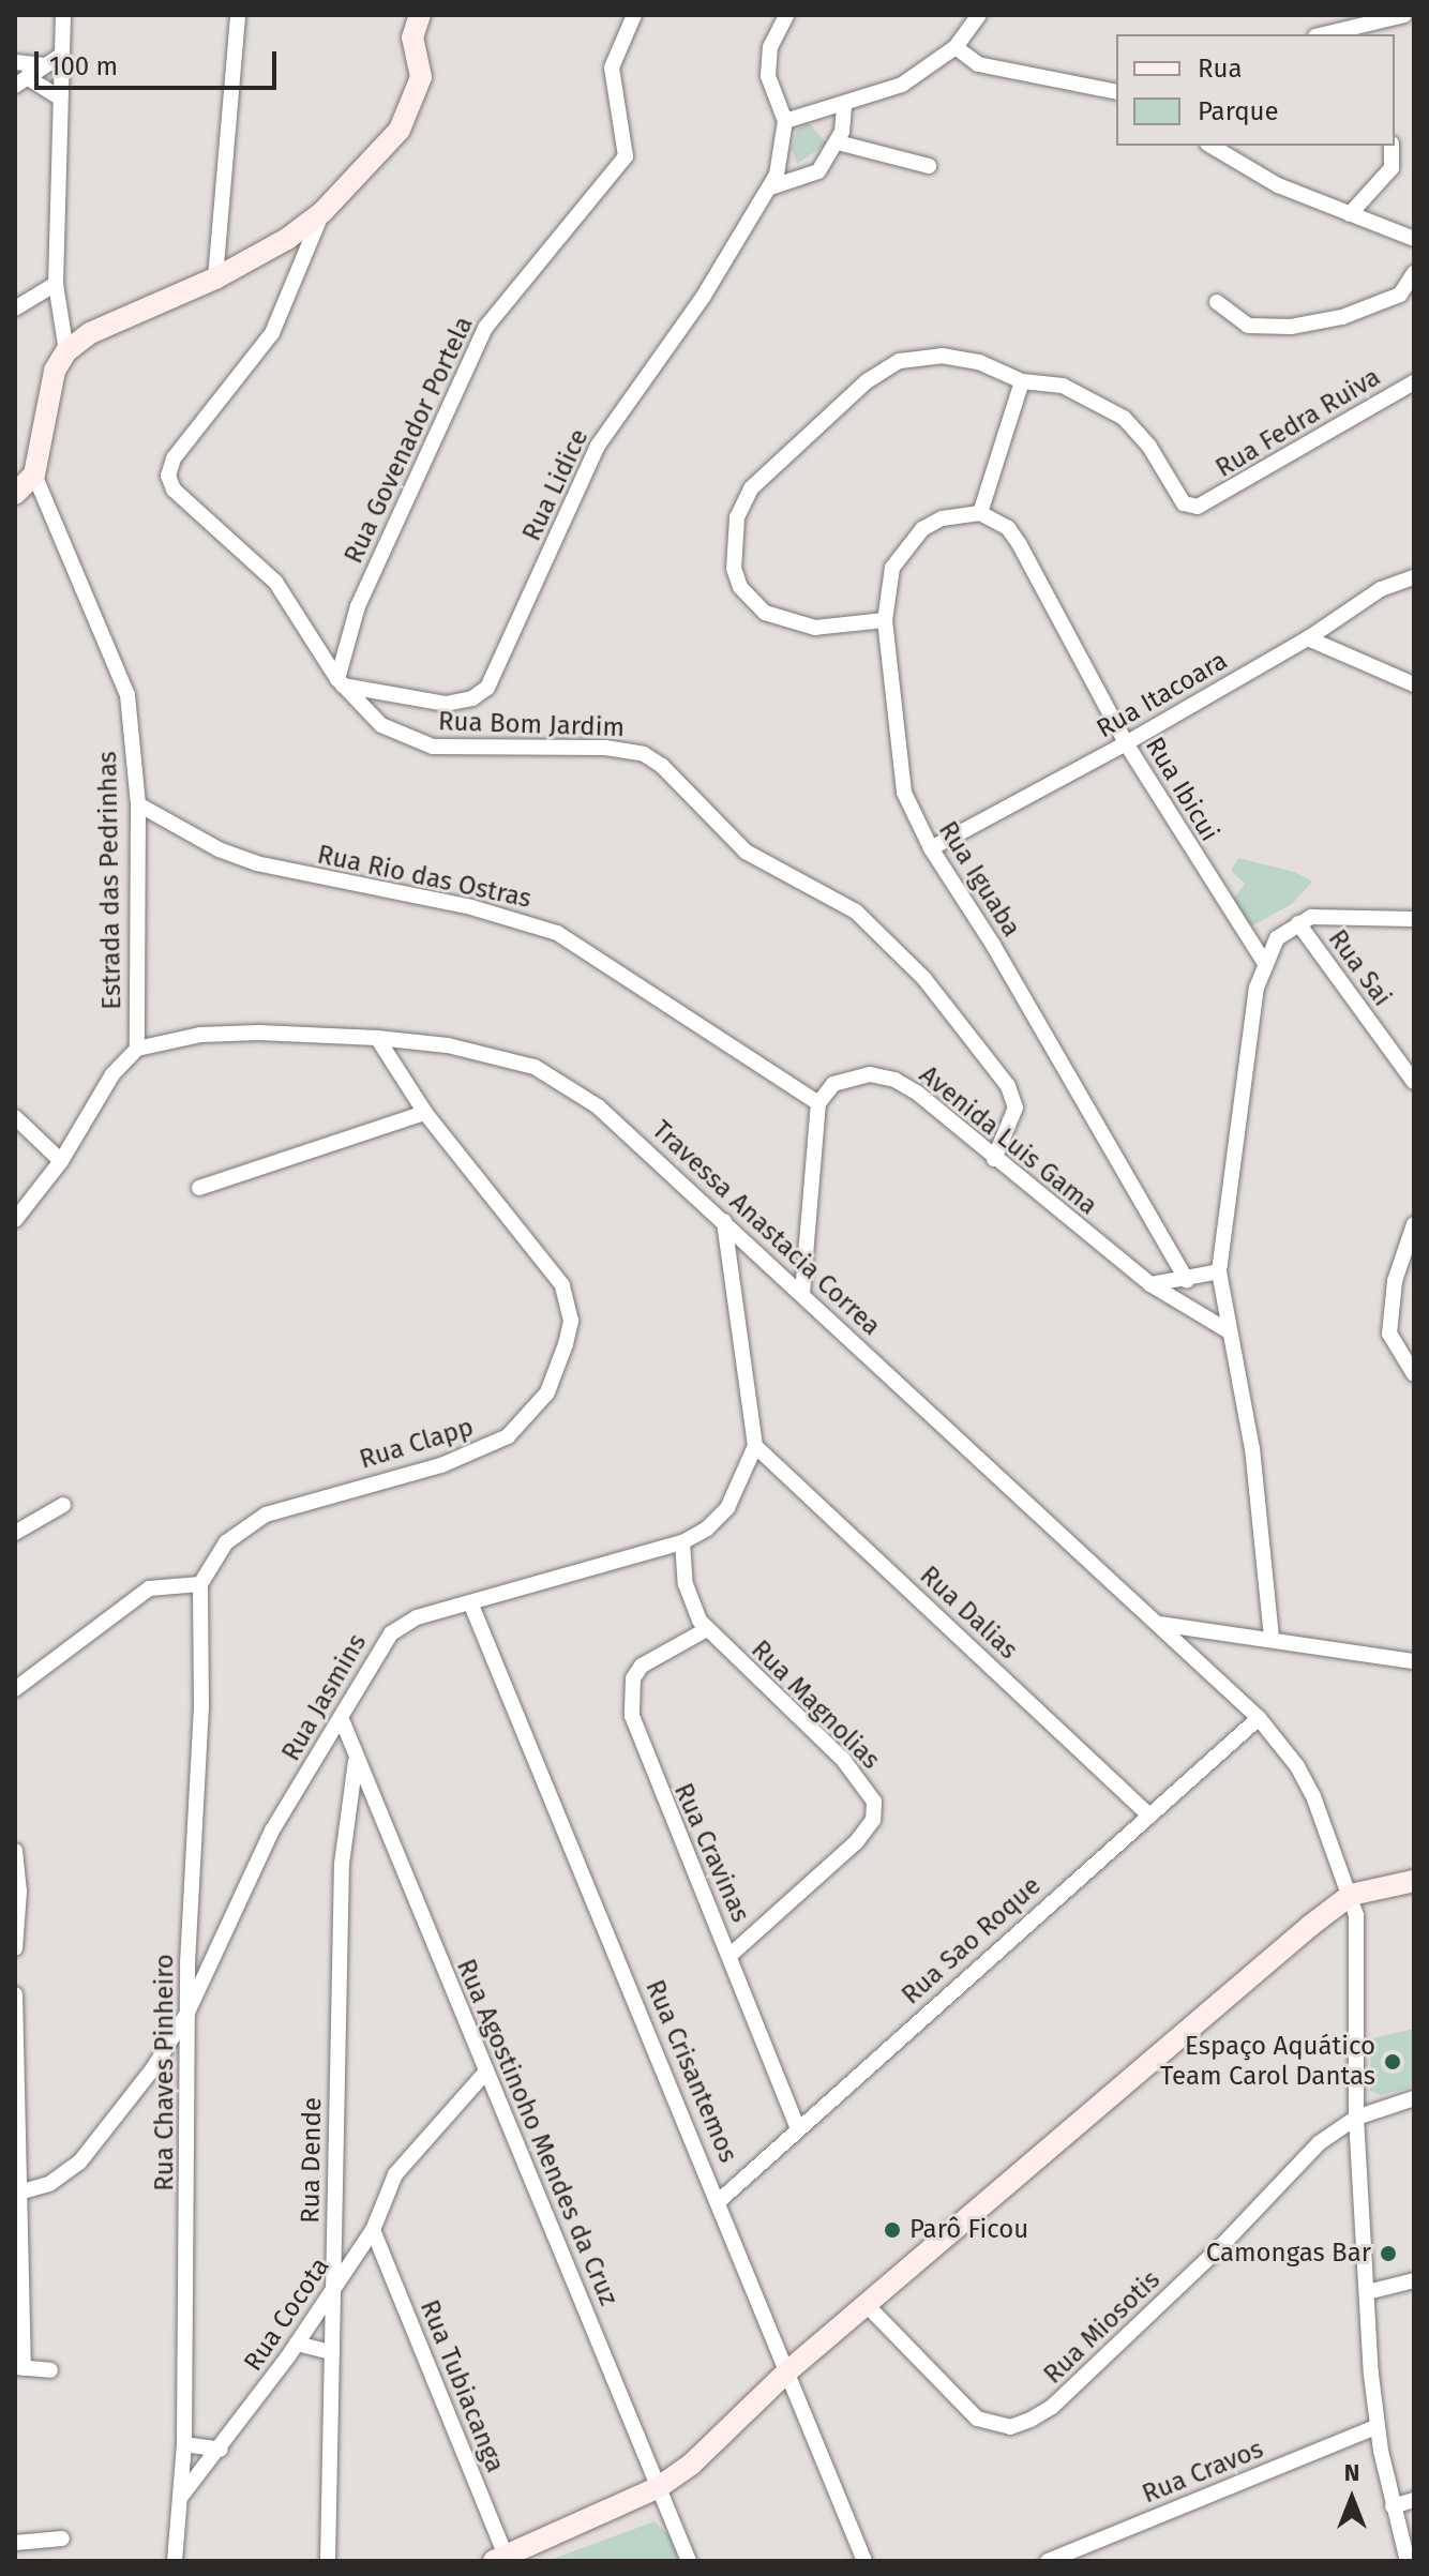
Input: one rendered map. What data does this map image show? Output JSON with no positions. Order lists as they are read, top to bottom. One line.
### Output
{"streets":{"street":["Rua Fedra Ruiva","Rua Govenador Portela","Rua Lidice","Rua Itacoara","Rua Bom Jardim","Rua Ibicui","Rua Rio das Ostras","Rua Iguaba","Estrada das Pedrinhas","Rua Sai","Avenida Luis Gama","Travessa Anastacia Correa","Rua Clapp","Rua Dalias","Rua Jasmins","Rua Magnolias","Rua Cravinas","Rua Sao Roque","Rua Crisantemos","Rua Chaves Pinheiro","Rua Agostinoho Mendes da Cruz","Rua Dende","Rua Cocota","Rua Miosotis","Rua Tubiacanga","Rua Cravos"]},"crossings":[["Rua Govenador Portela","Rua Lidice"],["Rua Govenador Portela","Rua Bom Jardim"],["Rua Lidice","Rua Bom Jardim"],["Rua Itacoara","Rua Ibicui"],["Rua Itacoara","Rua Iguaba"],["Rua Bom Jardim","Avenida Luis Gama"],["Rua Ibicui","Rua Iguaba"],["Rua Rio das Ostras","Estrada das Pedrinhas"],["Rua Rio das Ostras","Avenida Luis Gama"],["Estrada das Pedrinhas","Travessa Anastacia Correa"],["Travessa Anastacia Correa","Rua Clapp"],["Travessa Anastacia Correa","Rua Sao Roque"],["Travessa Anastacia Correa","Rua Miosotis"],["Travessa Anastacia Correa","Rua Cravos"],["Rua Clapp","Rua Chaves Pinheiro"],["Rua Dalias","Rua Jasmins"],["Rua Dalias","Rua Sao Roque"],["Rua Jasmins","Rua Magnolias"],["Rua Jasmins","Rua Crisantemos"],["Rua Jasmins","Rua Chaves Pinheiro"],["Rua Jasmins","Rua Agostinoho Mendes da Cruz"],["Rua Magnolias","Rua Cravinas"],["Rua Cravinas","Rua Sao Roque"],["Rua Sao Roque","Rua Crisantemos"],["Rua Chaves Pinheiro","Rua Cocota"],["Rua Agostinoho Mendes da Cruz","Rua Dende"],["Rua Agostinoho Mendes da Cruz","Rua Cocota"],["Rua Dende","Rua Cocota"],["Rua Cocota","Rua Tubiacanga"]],"places":["Espaço Aquático Team Carol Dantas","Parô Ficou","Camongas Bar"],"legend":["Rua","Parque"],"scale_bar":"100 m","north":"top"}
